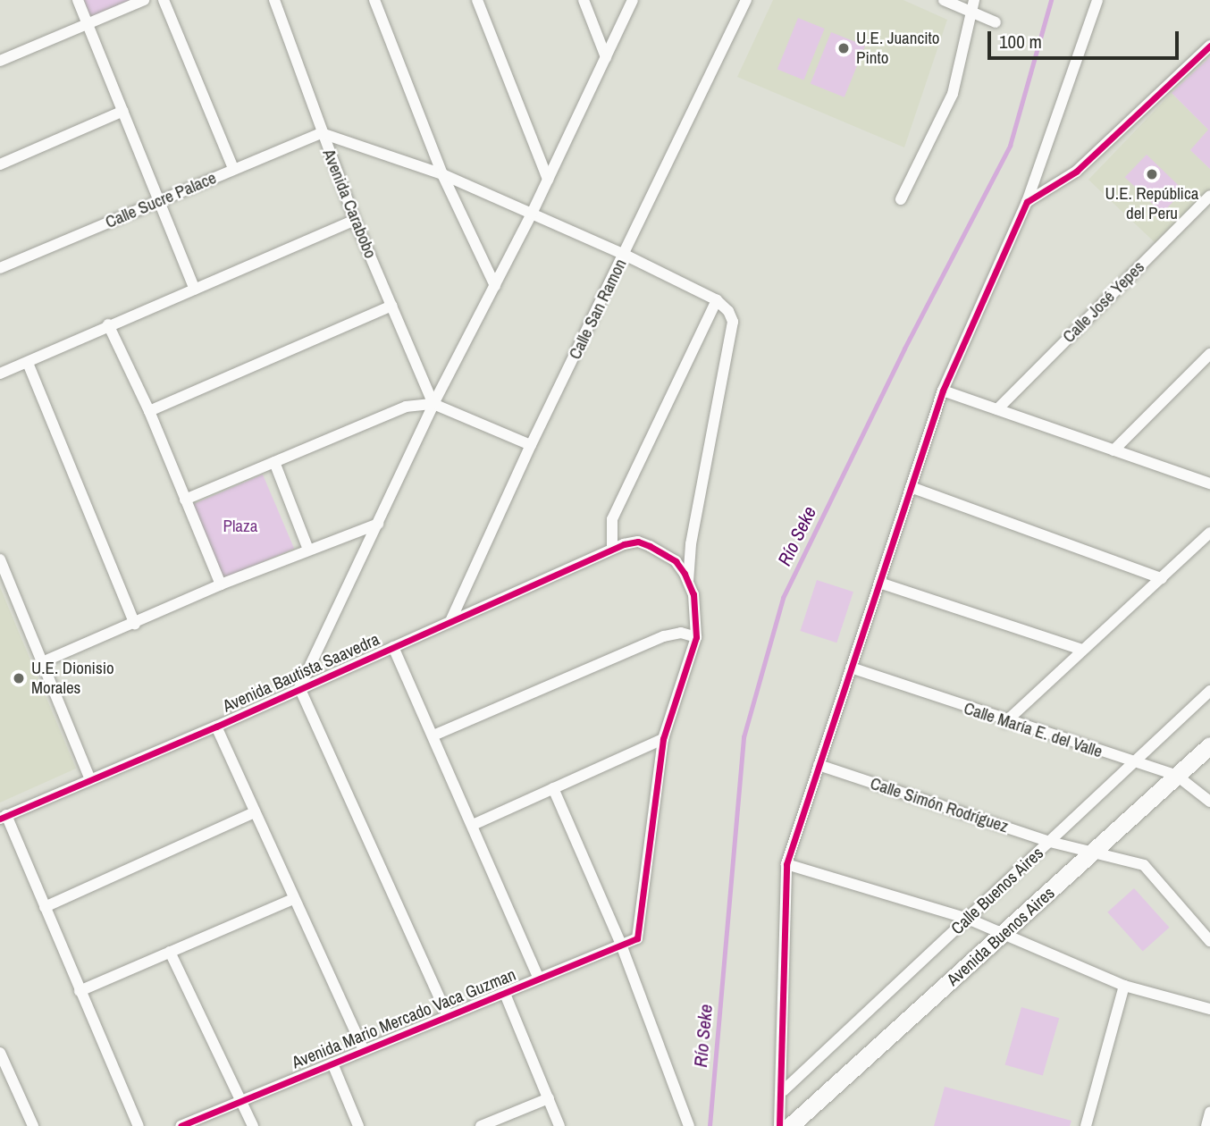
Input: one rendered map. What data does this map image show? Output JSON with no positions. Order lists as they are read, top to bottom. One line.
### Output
{"streets":{"highway":["Avenida Buenos Aires"],"street":["Calle Sucre Palace","Avenida Carabobo","Calle José Yepes","Calle San Ramon","Avenida Bautista Saavedra","Calle María E. del Valle","Calle Simón Rodríguez","Calle Buenos Aires","Avenida Mario Mercado Vaca Guzman"]},"crossings":[["Calle Sucre Palace","Avenida Carabobo"],["Calle San Ramon","Avenida Bautista Saavedra"],["Calle María E. del Valle","Calle Buenos Aires"],["Calle María E. del Valle","Avenida Buenos Aires"],["Calle Simón Rodríguez","Calle Buenos Aires"],["Calle Simón Rodríguez","Avenida Buenos Aires"]],"water":["Río Seke"],"parks":["Plaza"],"places":["U.E. Juancito Pinto","U.E. República del Peru","U.E. Dionisio Morales"],"scale_bar":"100 m"}
